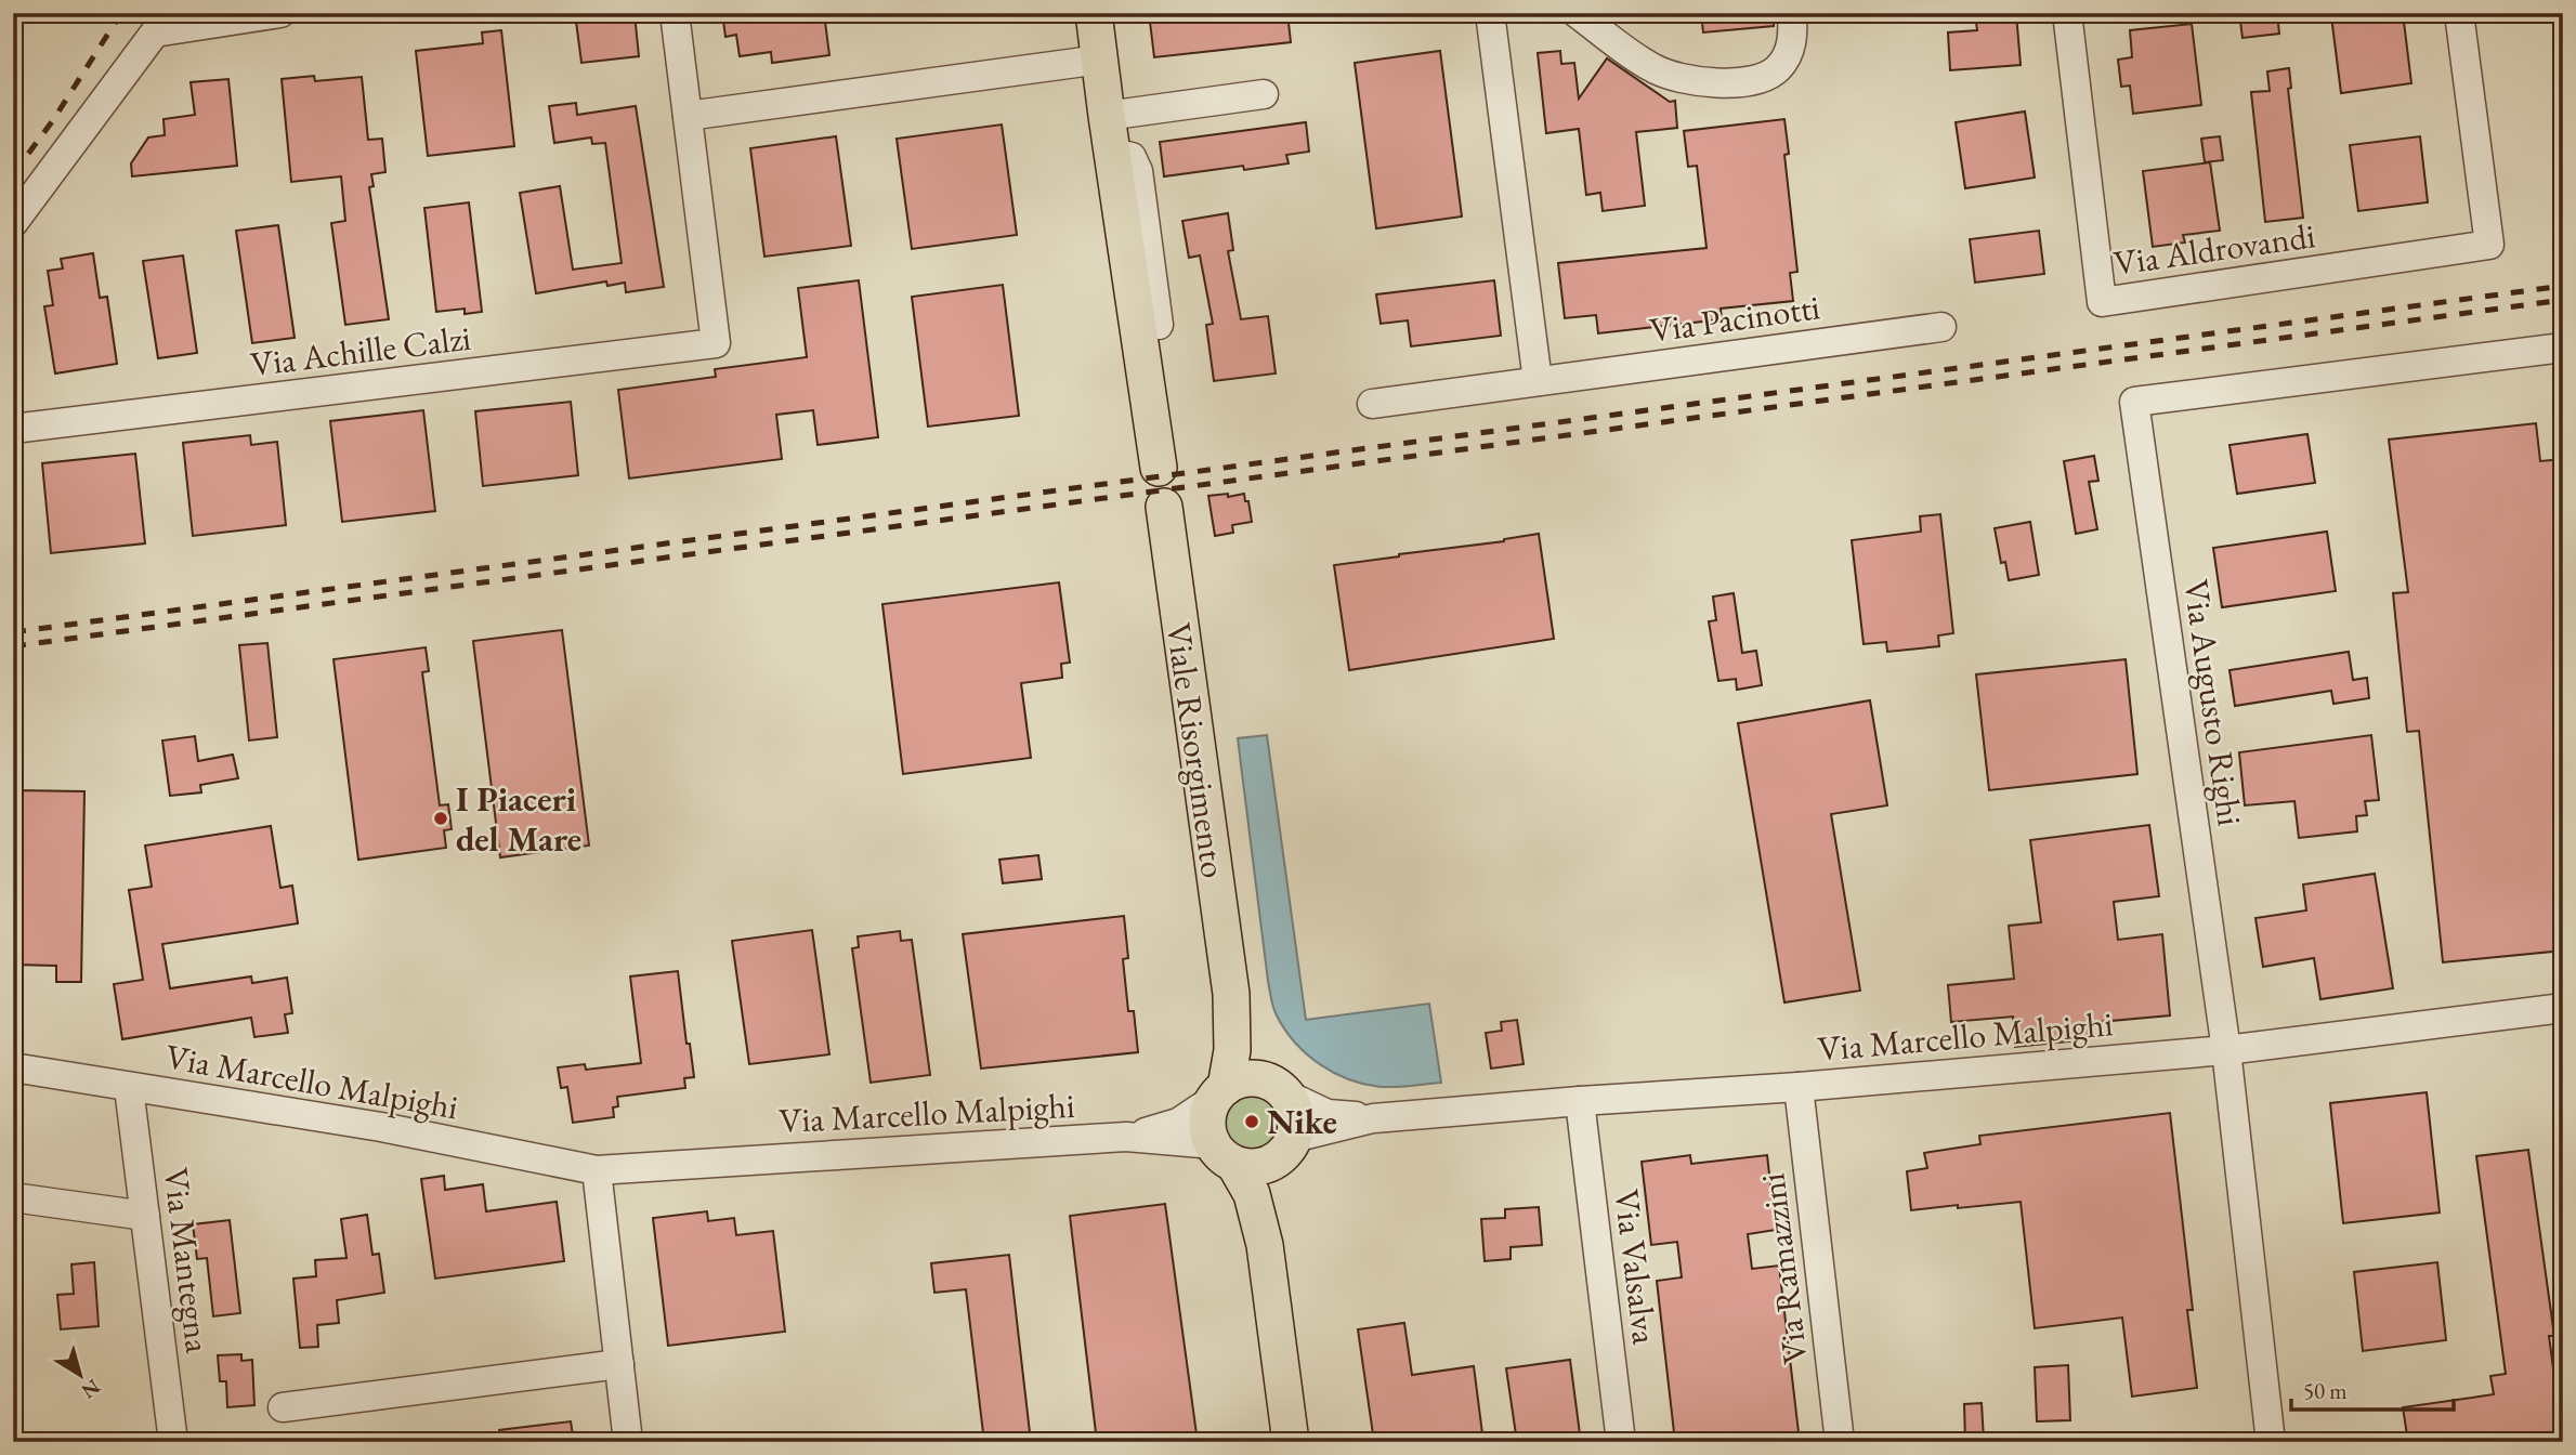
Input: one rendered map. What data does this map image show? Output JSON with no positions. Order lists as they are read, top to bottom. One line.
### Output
{"streets":{"main road":["Viale Risorgimento"],"street":["Via Aldrovandi","Via Pacinotti","Via Achille Calzi","Via Augusto Righi","Via Marcello Malpighi","Via Mantegna","Via Valsalva","Via Ramazzini"]},"crossings":[["Via Augusto Righi","Via Marcello Malpighi"],["Viale Risorgimento","Via Marcello Malpighi"],["Via Marcello Malpighi","Via Mantegna"],["Via Marcello Malpighi","Via Valsalva"],["Via Marcello Malpighi","Via Ramazzini"]],"places":["I Piaceri del Mare","Nike"],"scale_bar":"50 m","north":"bottom right"}
